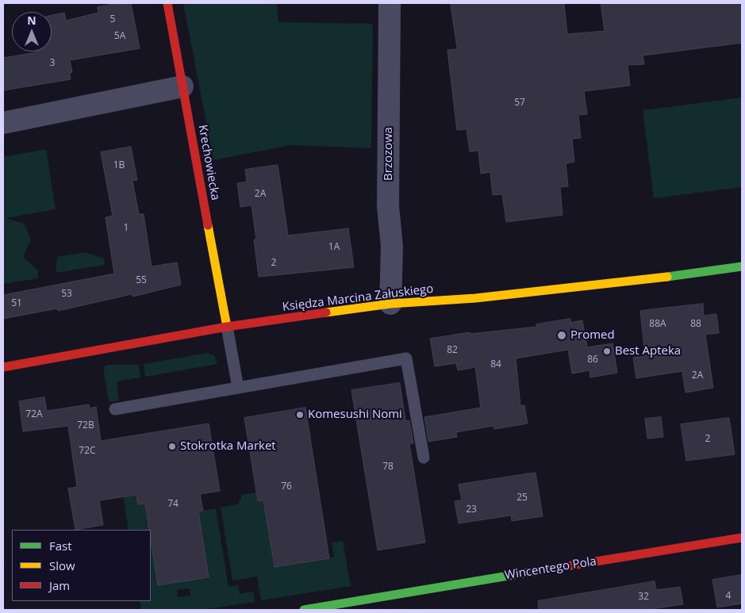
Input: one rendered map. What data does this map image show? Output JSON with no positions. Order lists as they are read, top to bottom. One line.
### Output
{"streets":{"street":["Brzozowa","Krechowiecka","Księdza Marcina Załuskiego","Wincentego Pola"]},"crossings":[["Brzozowa","Księdza Marcina Załuskiego"],["Krechowiecka","Księdza Marcina Załuskiego"]],"places":["Promed","Best Apteka","Komesushi Nomi","Stokrotka Market"],"house_numbers":["5","5A","3","57","1B","2A","1","1A","2","55","53","51","88A","88","82","86","84","2A","72A","72B","2","72C","78","76","25","74","23","4","32"],"legend":["Fast","Slow","Jam"],"north":"top"}
